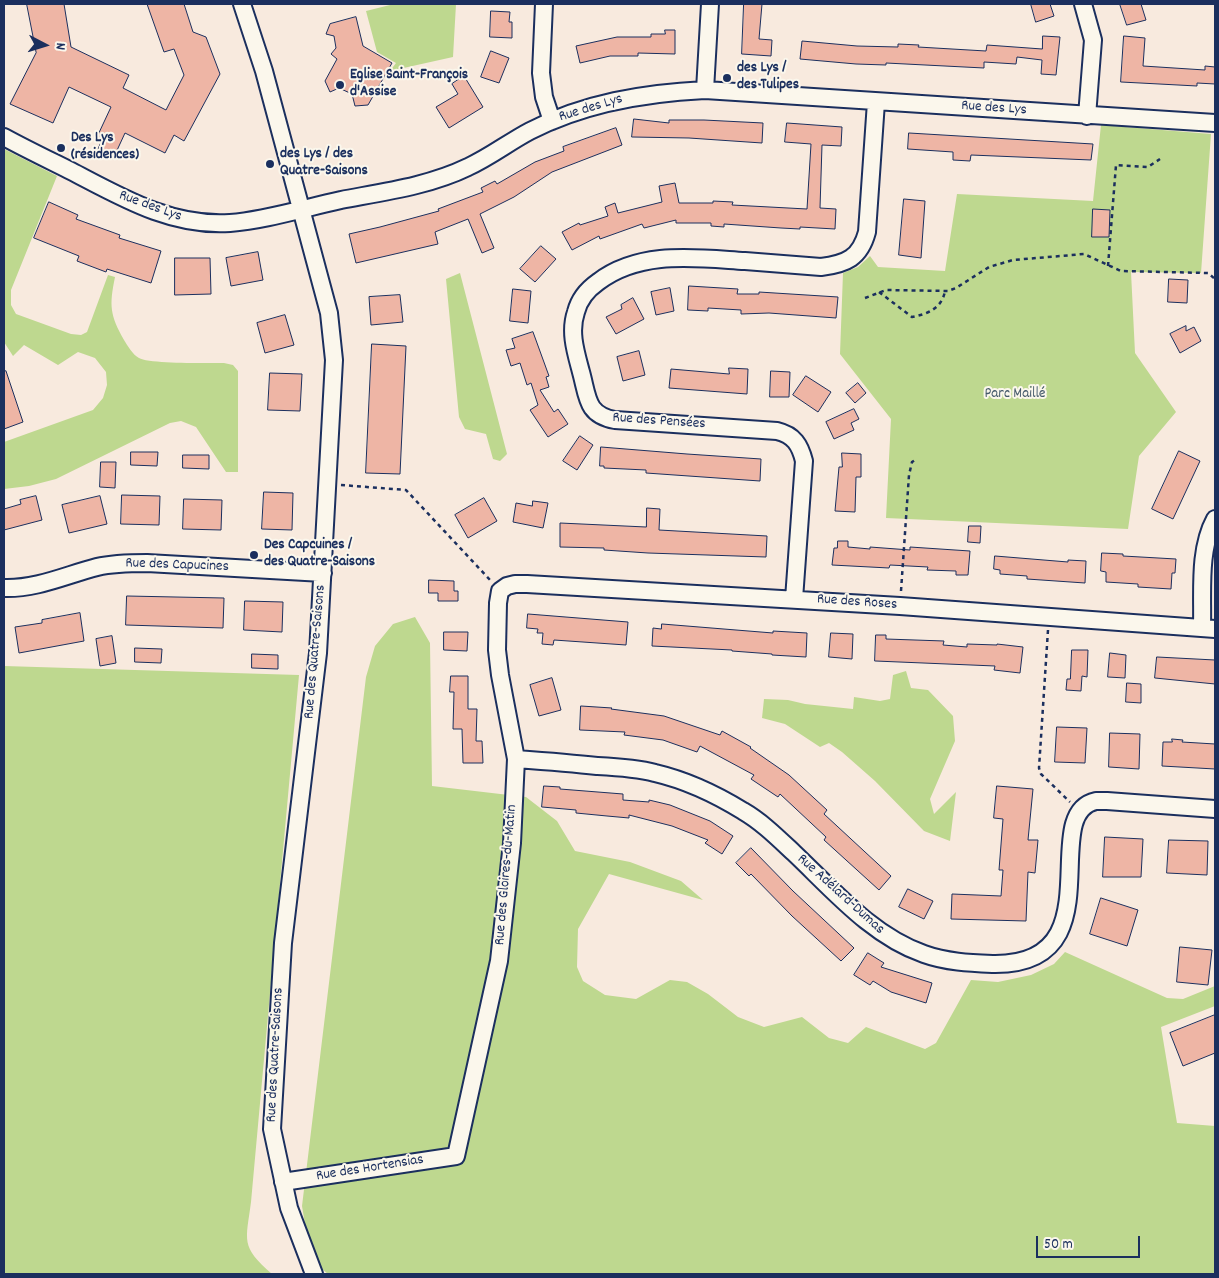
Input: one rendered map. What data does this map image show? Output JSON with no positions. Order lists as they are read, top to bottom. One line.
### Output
{"streets":{"street":["Rue des Lys","Rue des Pensées","Rue des Capucines","Rue des Roses","Rue des Quatre-Saisons","Rue des Gloires-du-Matin","Rue Adélard-Dumas","Rue des Hortensias"]},"crossings":[["Rue des Lys","Rue des Pensées"],["Rue des Lys","Rue des Quatre-Saisons"],["Rue des Pensées","Rue des Roses"],["Rue des Capucines","Rue des Quatre-Saisons"],["Rue des Roses","Rue des Gloires-du-Matin"],["Rue des Quatre-Saisons","Rue des Hortensias"],["Rue des Gloires-du-Matin","Rue Adélard-Dumas"],["Rue des Gloires-du-Matin","Rue des Hortensias"]],"parks":["Parc Maillé"],"places":["des Lys / des Tulipes","Eglise Saint-François d'Assise","Des Lys (résidences)","des Lys / des Quatre-Saisons","Des Capcuines / des Quatre-Saisons"],"scale_bar":"50 m","north":"right"}
